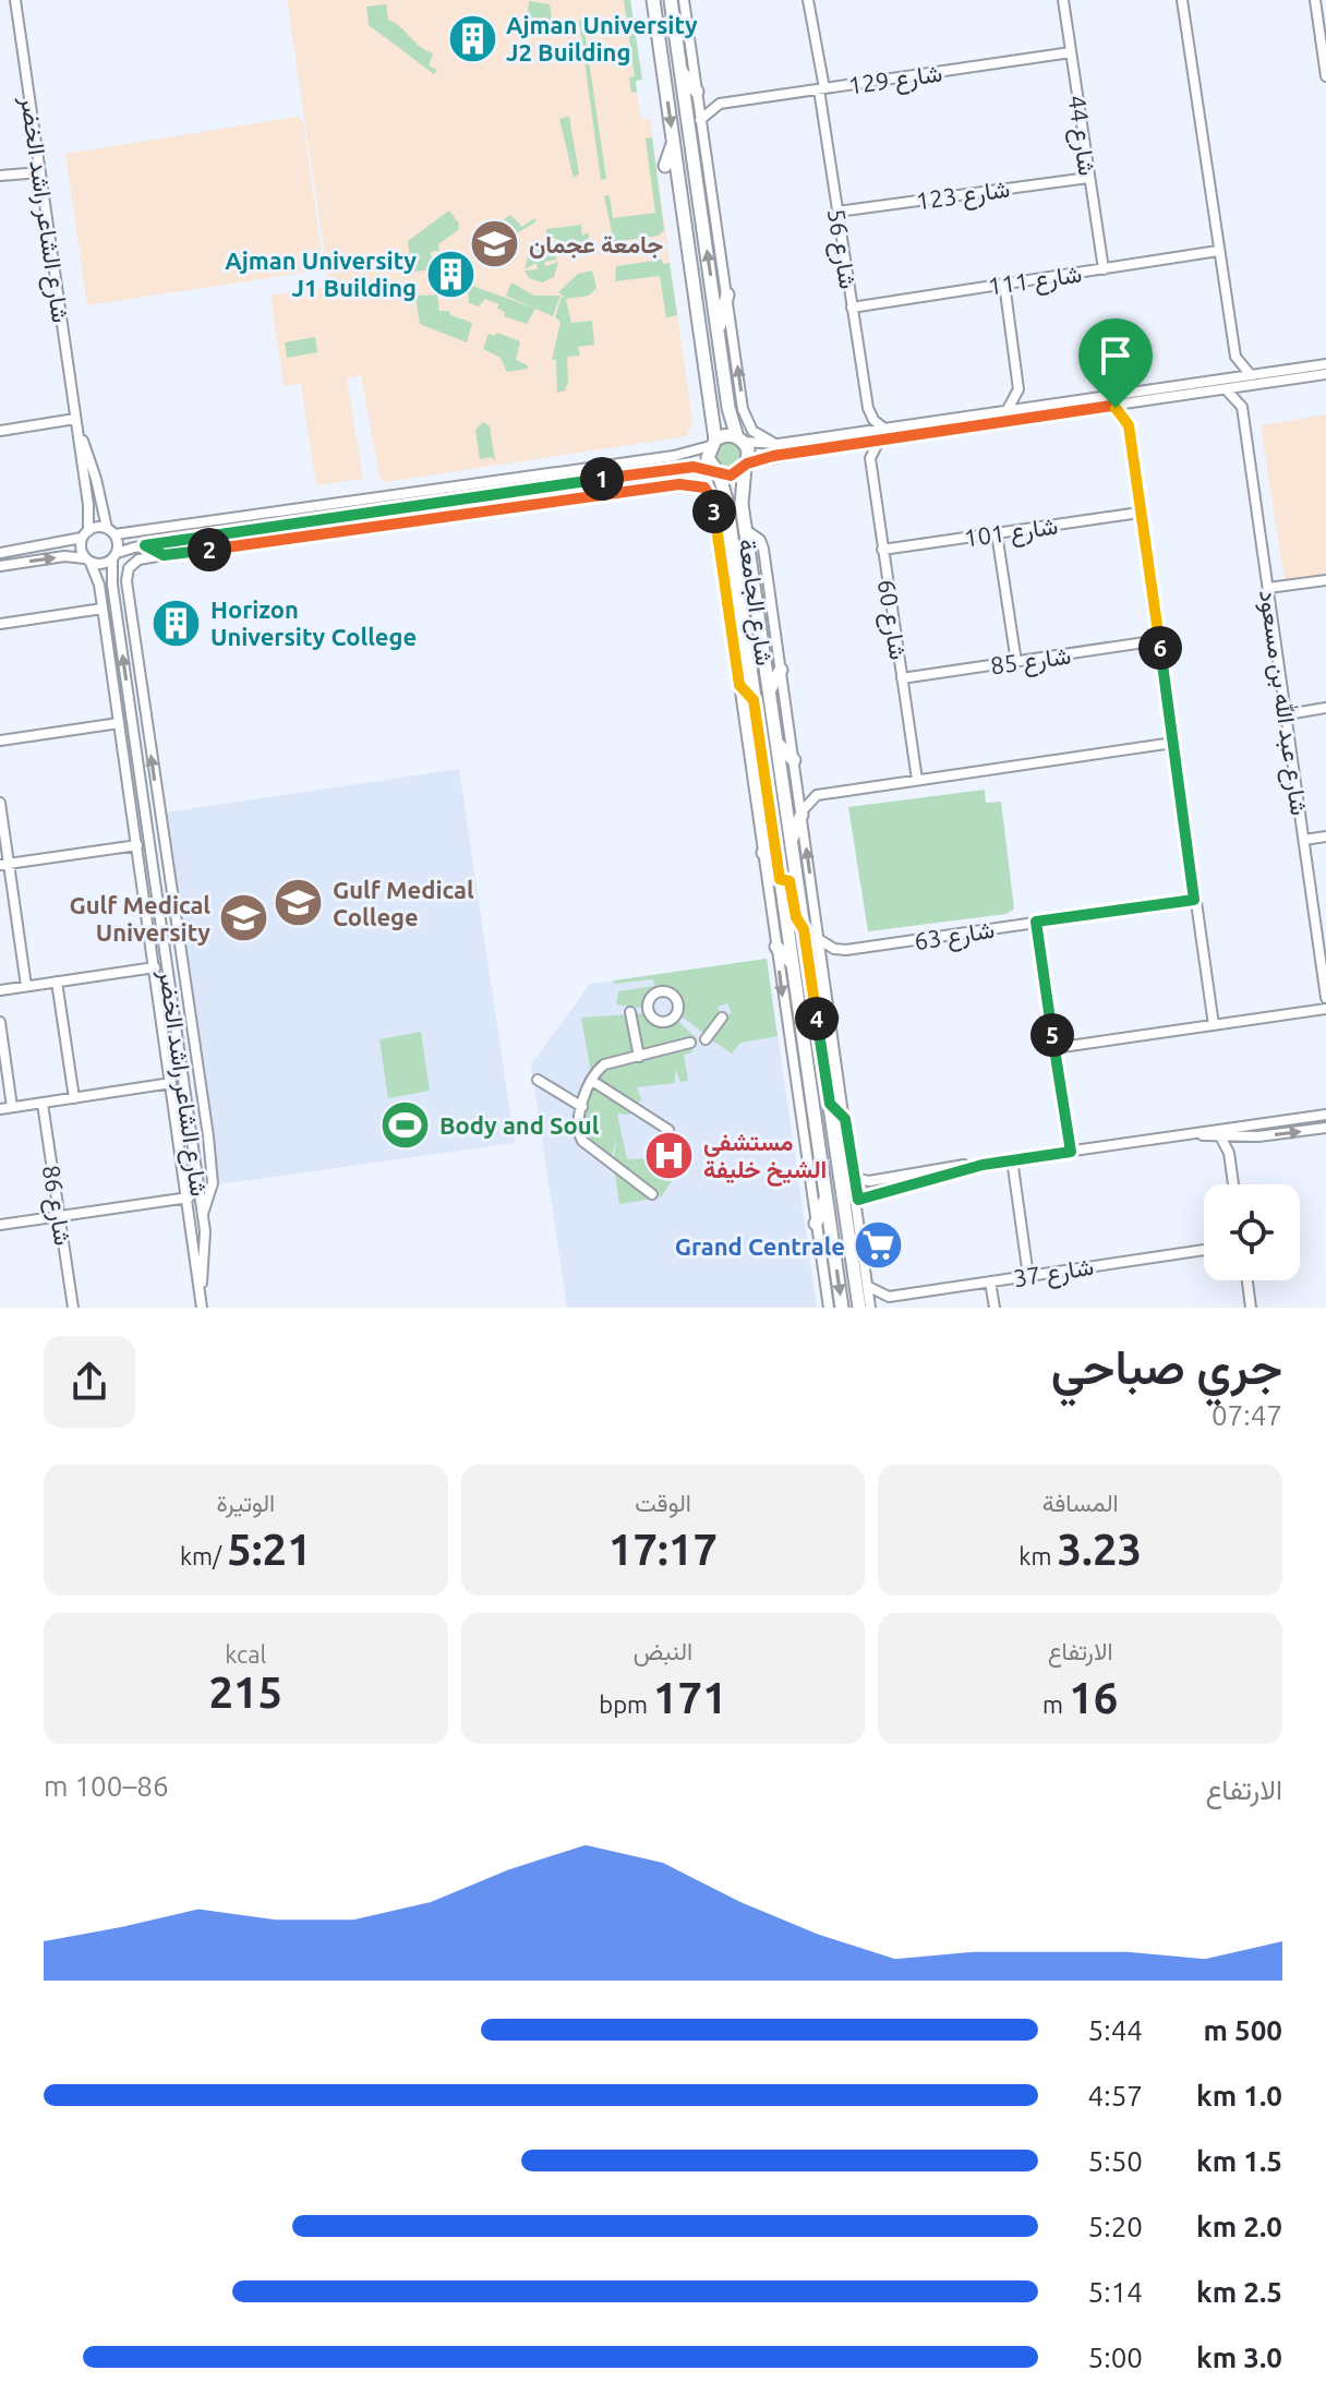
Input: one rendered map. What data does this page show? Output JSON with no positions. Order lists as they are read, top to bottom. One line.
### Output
{"streets":{"main road":["شارع الجامعة"],"street":["شارع 129","شارع 44","شارع 123","شارع الشاعر راشد الخضر","شارع 56","شارع 111","شارع 101","شارع 60","شارع 85","شارع عبد الله بن مسعود","شارع 63","شارع 86","شارع 37"]},"crossings":[["شارع 129","شارع 44"],["شارع 129","شارع 56"],["شارع 44","شارع 123"],["شارع 44","شارع 111"],["شارع 123","شارع 56"],["شارع 56","شارع 111"],["شارع 101","شارع 60"],["شارع 60","شارع 85"]],"places":{"building":["Ajman University J2 Building","Ajman University J1 Building","Horizon University College"],"school or university":["جامعة عجمان","Gulf Medical College","Gulf Medical University"],"sports":["Body and Soul"],"hospital":["مستشفى الشيخ خليفة"],"supermarket":["Grand Centrale"]},"page":{"pins":["1","3","2","6","4","5"],"heading":["جري صباحي","07:47"],"stats":[["المسافة","3.23 km"],["الوقت","17:17"],["الوتيرة","5:21 /km"],["الارتفاع","16 m"],["النبض","171 bpm"],["kcal","215"]],"chart":["الارتفاع","86–100 m"],"list":[{"name":"500 m","note":"5:44"},{"name":"1.0 km","note":"4:57"},{"name":"1.5 km","note":"5:50"},{"name":"2.0 km","note":"5:20"},{"name":"2.5 km","note":"5:14"},{"name":"3.0 km","note":"5:00"}]}}
